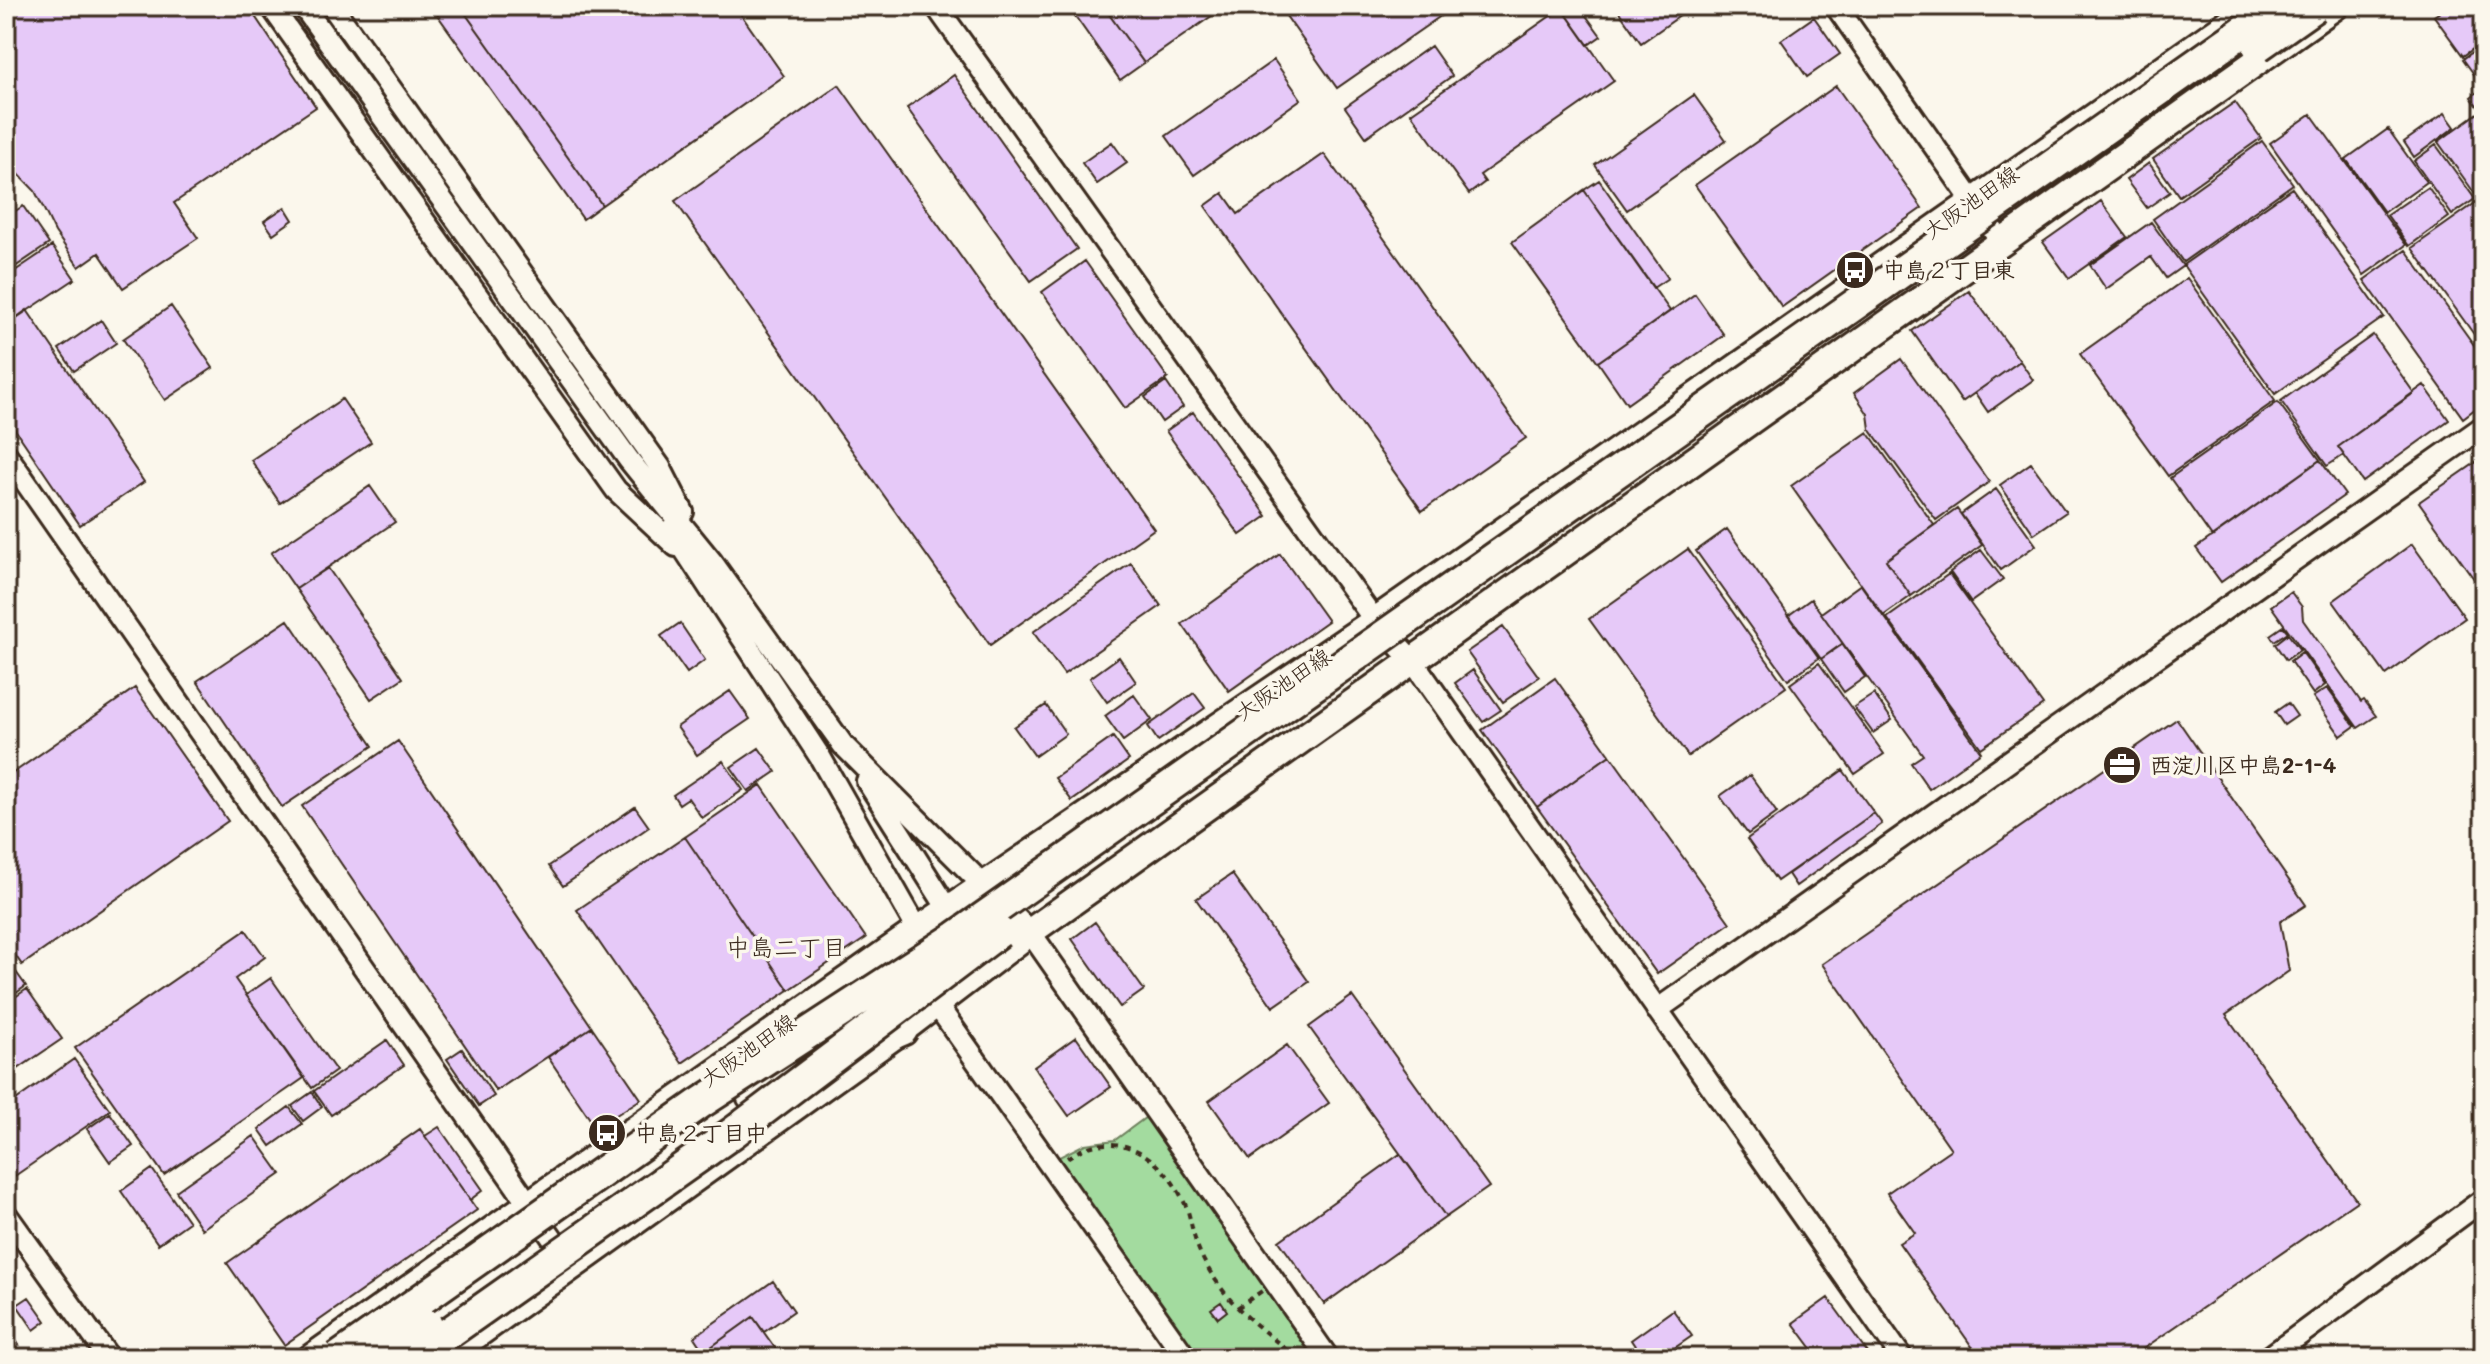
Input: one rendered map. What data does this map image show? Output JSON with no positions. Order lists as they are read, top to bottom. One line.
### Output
{"streets":{"main road":["大阪池田線"]},"districts":["中島二丁目"],"places":{"bus stop":["中島２丁目東","中島２丁目中"],"office":["西淀川区中島2-1-4"]}}
